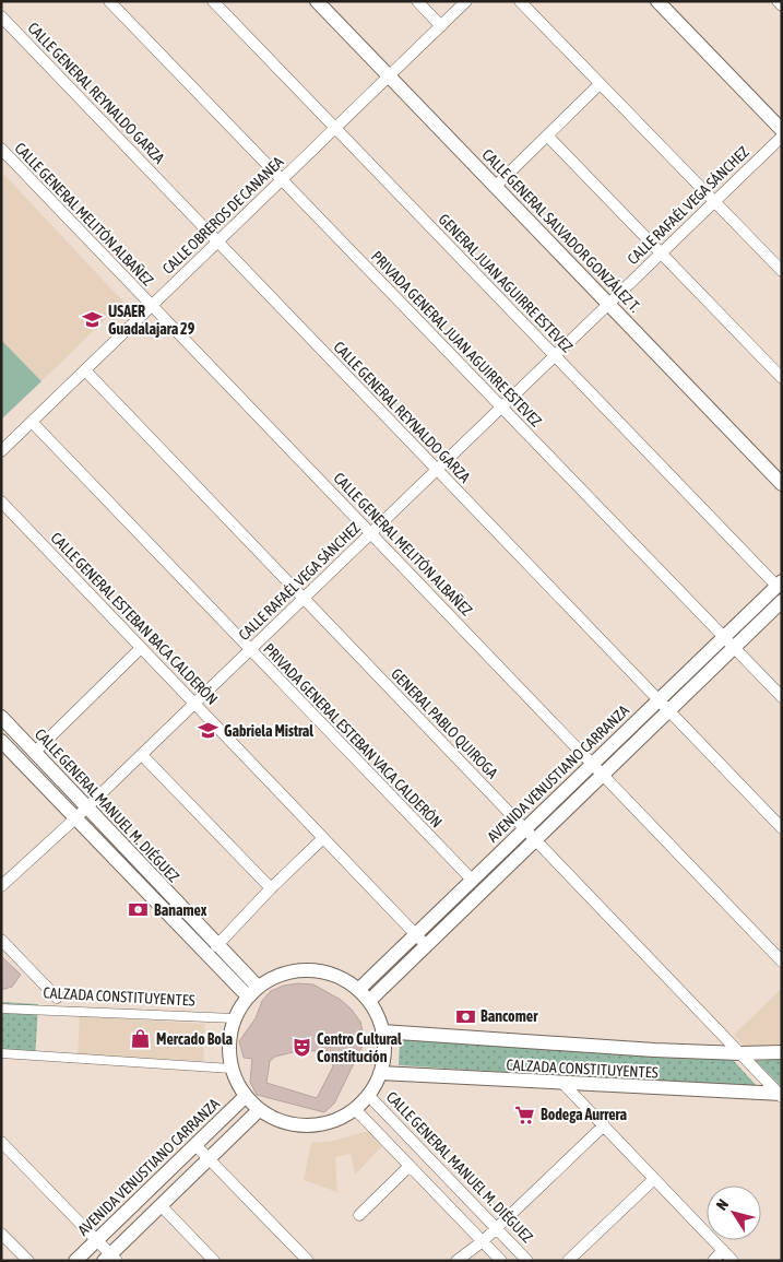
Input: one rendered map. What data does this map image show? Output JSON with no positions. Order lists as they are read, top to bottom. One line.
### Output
{"streets":{"street":["CALLE GENERAL REYNALDO GARZA","CALLE RAFAÉL VEGA SÁNCHEZ","CALLE GENERAL MELITÓN ALBAÑEZ","CALLE OBREROS DE CANANEA","CALLE GENERAL SALVADOR GONZÁLEZ T.","GENERAL JUAN AGUIRRE ESTEVEZ","PRIVADA GENERAL JUAN AGUIRRE ESTEVEZ","CALLE GENERAL ESTEBAN BACA CALDERÓN","GENERAL PABLO QUIROGA","PRIVADA GENERAL ESTEBAN VACA CALDERÓN","AVENIDA VENUSTIANO CARRANZA","CALLE GENERAL MANUEL M. DIÉGUEZ","CALZADA CONSTITUYENTES"]},"crossings":[["CALLE GENERAL REYNALDO GARZA","CALLE RAFAÉL VEGA SÁNCHEZ"],["CALLE GENERAL REYNALDO GARZA","CALLE OBREROS DE CANANEA"],["CALLE GENERAL REYNALDO GARZA","AVENIDA VENUSTIANO CARRANZA"],["CALLE RAFAÉL VEGA SÁNCHEZ","CALLE GENERAL MELITÓN ALBAÑEZ"],["CALLE RAFAÉL VEGA SÁNCHEZ","CALLE GENERAL SALVADOR GONZÁLEZ T."],["CALLE RAFAÉL VEGA SÁNCHEZ","GENERAL JUAN AGUIRRE ESTEVEZ"],["CALLE RAFAÉL VEGA SÁNCHEZ","PRIVADA GENERAL JUAN AGUIRRE ESTEVEZ"],["CALLE RAFAÉL VEGA SÁNCHEZ","CALLE GENERAL ESTEBAN BACA CALDERÓN"],["CALLE RAFAÉL VEGA SÁNCHEZ","GENERAL PABLO QUIROGA"],["CALLE RAFAÉL VEGA SÁNCHEZ","PRIVADA GENERAL ESTEBAN VACA CALDERÓN"],["CALLE RAFAÉL VEGA SÁNCHEZ","CALLE GENERAL MANUEL M. DIÉGUEZ"],["CALLE GENERAL MELITÓN ALBAÑEZ","CALLE OBREROS DE CANANEA"],["CALLE GENERAL MELITÓN ALBAÑEZ","AVENIDA VENUSTIANO CARRANZA"],["CALLE OBREROS DE CANANEA","CALLE GENERAL SALVADOR GONZÁLEZ T."],["CALLE OBREROS DE CANANEA","GENERAL JUAN AGUIRRE ESTEVEZ"],["CALLE OBREROS DE CANANEA","PRIVADA GENERAL JUAN AGUIRRE ESTEVEZ"],["CALLE OBREROS DE CANANEA","GENERAL PABLO QUIROGA"],["CALLE OBREROS DE CANANEA","PRIVADA GENERAL ESTEBAN VACA CALDERÓN"],["GENERAL JUAN AGUIRRE ESTEVEZ","AVENIDA VENUSTIANO CARRANZA"],["PRIVADA GENERAL JUAN AGUIRRE ESTEVEZ","AVENIDA VENUSTIANO CARRANZA"],["CALLE GENERAL ESTEBAN BACA CALDERÓN","AVENIDA VENUSTIANO CARRANZA"],["GENERAL PABLO QUIROGA","AVENIDA VENUSTIANO CARRANZA"],["GENERAL PABLO QUIROGA","CALZADA CONSTITUYENTES"],["PRIVADA GENERAL ESTEBAN VACA CALDERÓN","AVENIDA VENUSTIANO CARRANZA"],["AVENIDA VENUSTIANO CARRANZA","CALLE GENERAL MANUEL M. DIÉGUEZ"],["AVENIDA VENUSTIANO CARRANZA","CALZADA CONSTITUYENTES"],["CALLE GENERAL MANUEL M. DIÉGUEZ","CALZADA CONSTITUYENTES"]],"places":{"school or university":["USAER Guadalajara 29","Gabriela Mistral"],"bank":["Banamex","Bancomer"],"shop":["Mercado Bola"],"theatre":["Centro Cultural Constitución"],"supermarket":["Bodega Aurrera"]},"north":"top left"}
